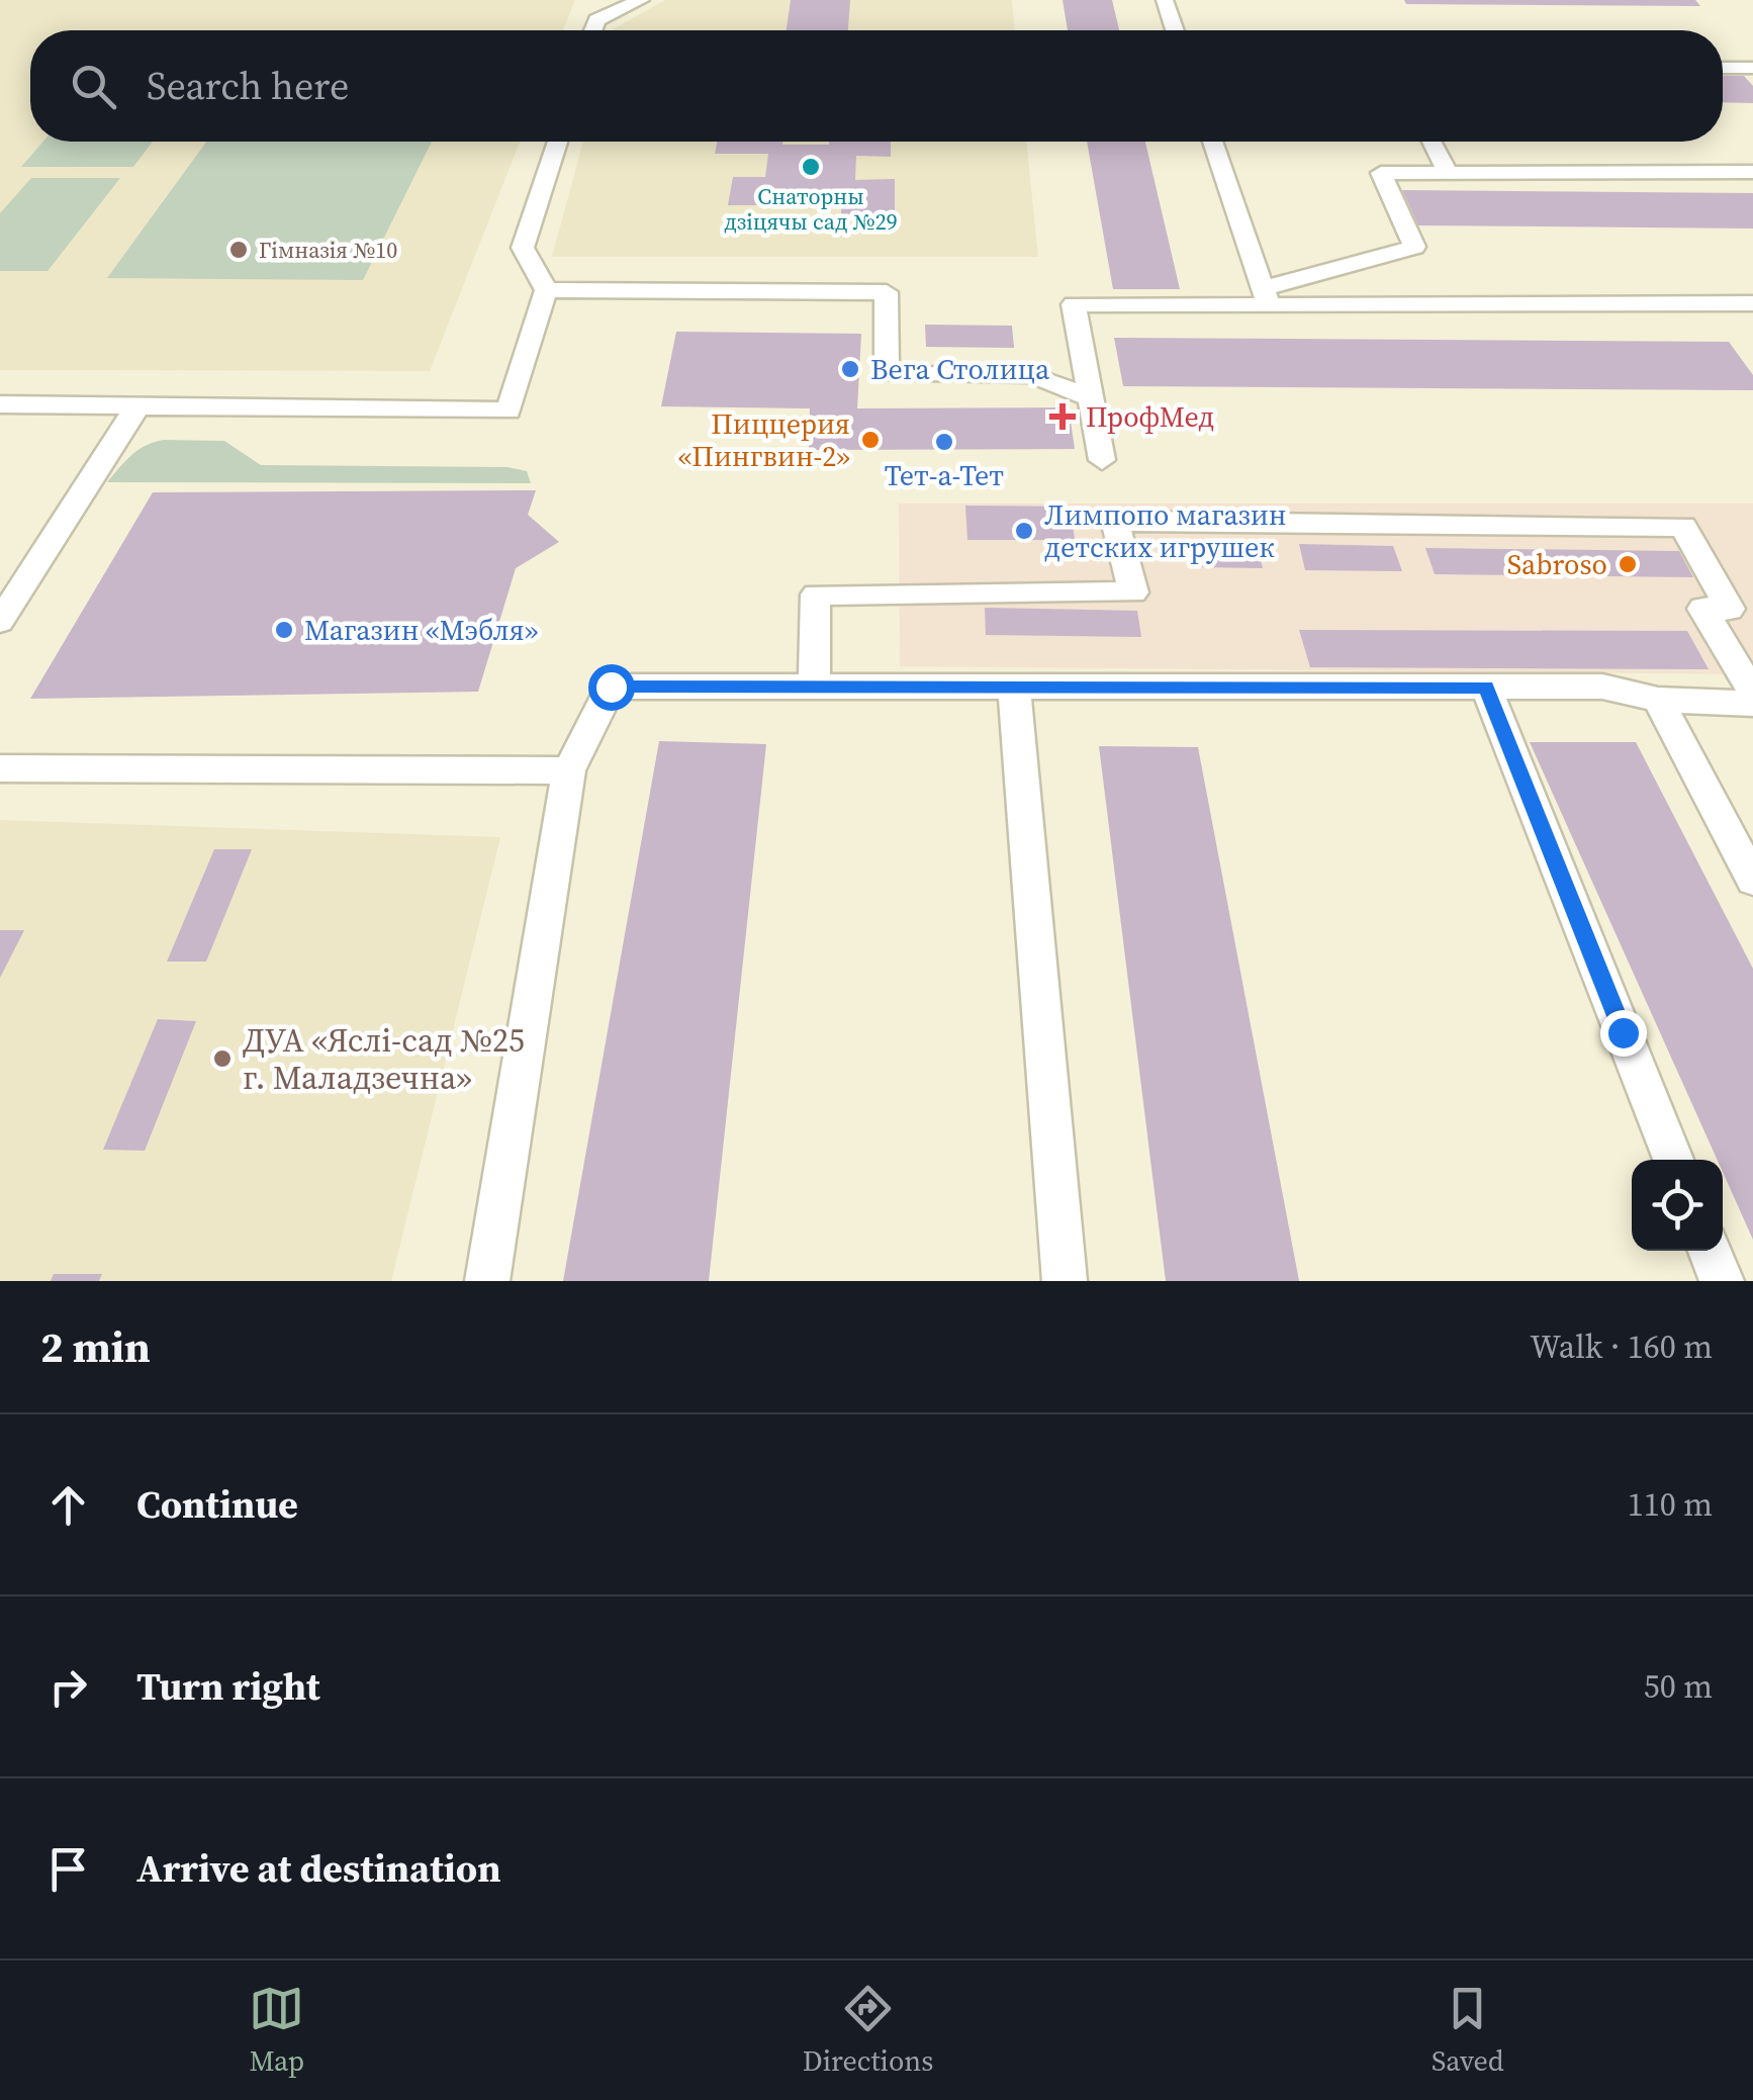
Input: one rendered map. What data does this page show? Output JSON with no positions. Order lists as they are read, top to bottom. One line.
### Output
{"places":{"other":["Снаторны дзіцячы сад №29","Гімназія №10","Вега Столица","Пиццерия «Пингвин-2»","Тет-а-Тет","Лимпопо магазин детских игрушек","Sabroso","Магазин «Мэбля»","ДУА «Яслі-сад №25 г. Маладзечна»"],"health":["ПрофМед"]},"page":{"search":"Search here","heading":["2 min","Walk · 160 m"],"list":[["Continue","110 m"],["Turn right","50 m"],"Arrive at destination"],"nav":["Map","Directions","Saved"]}}
